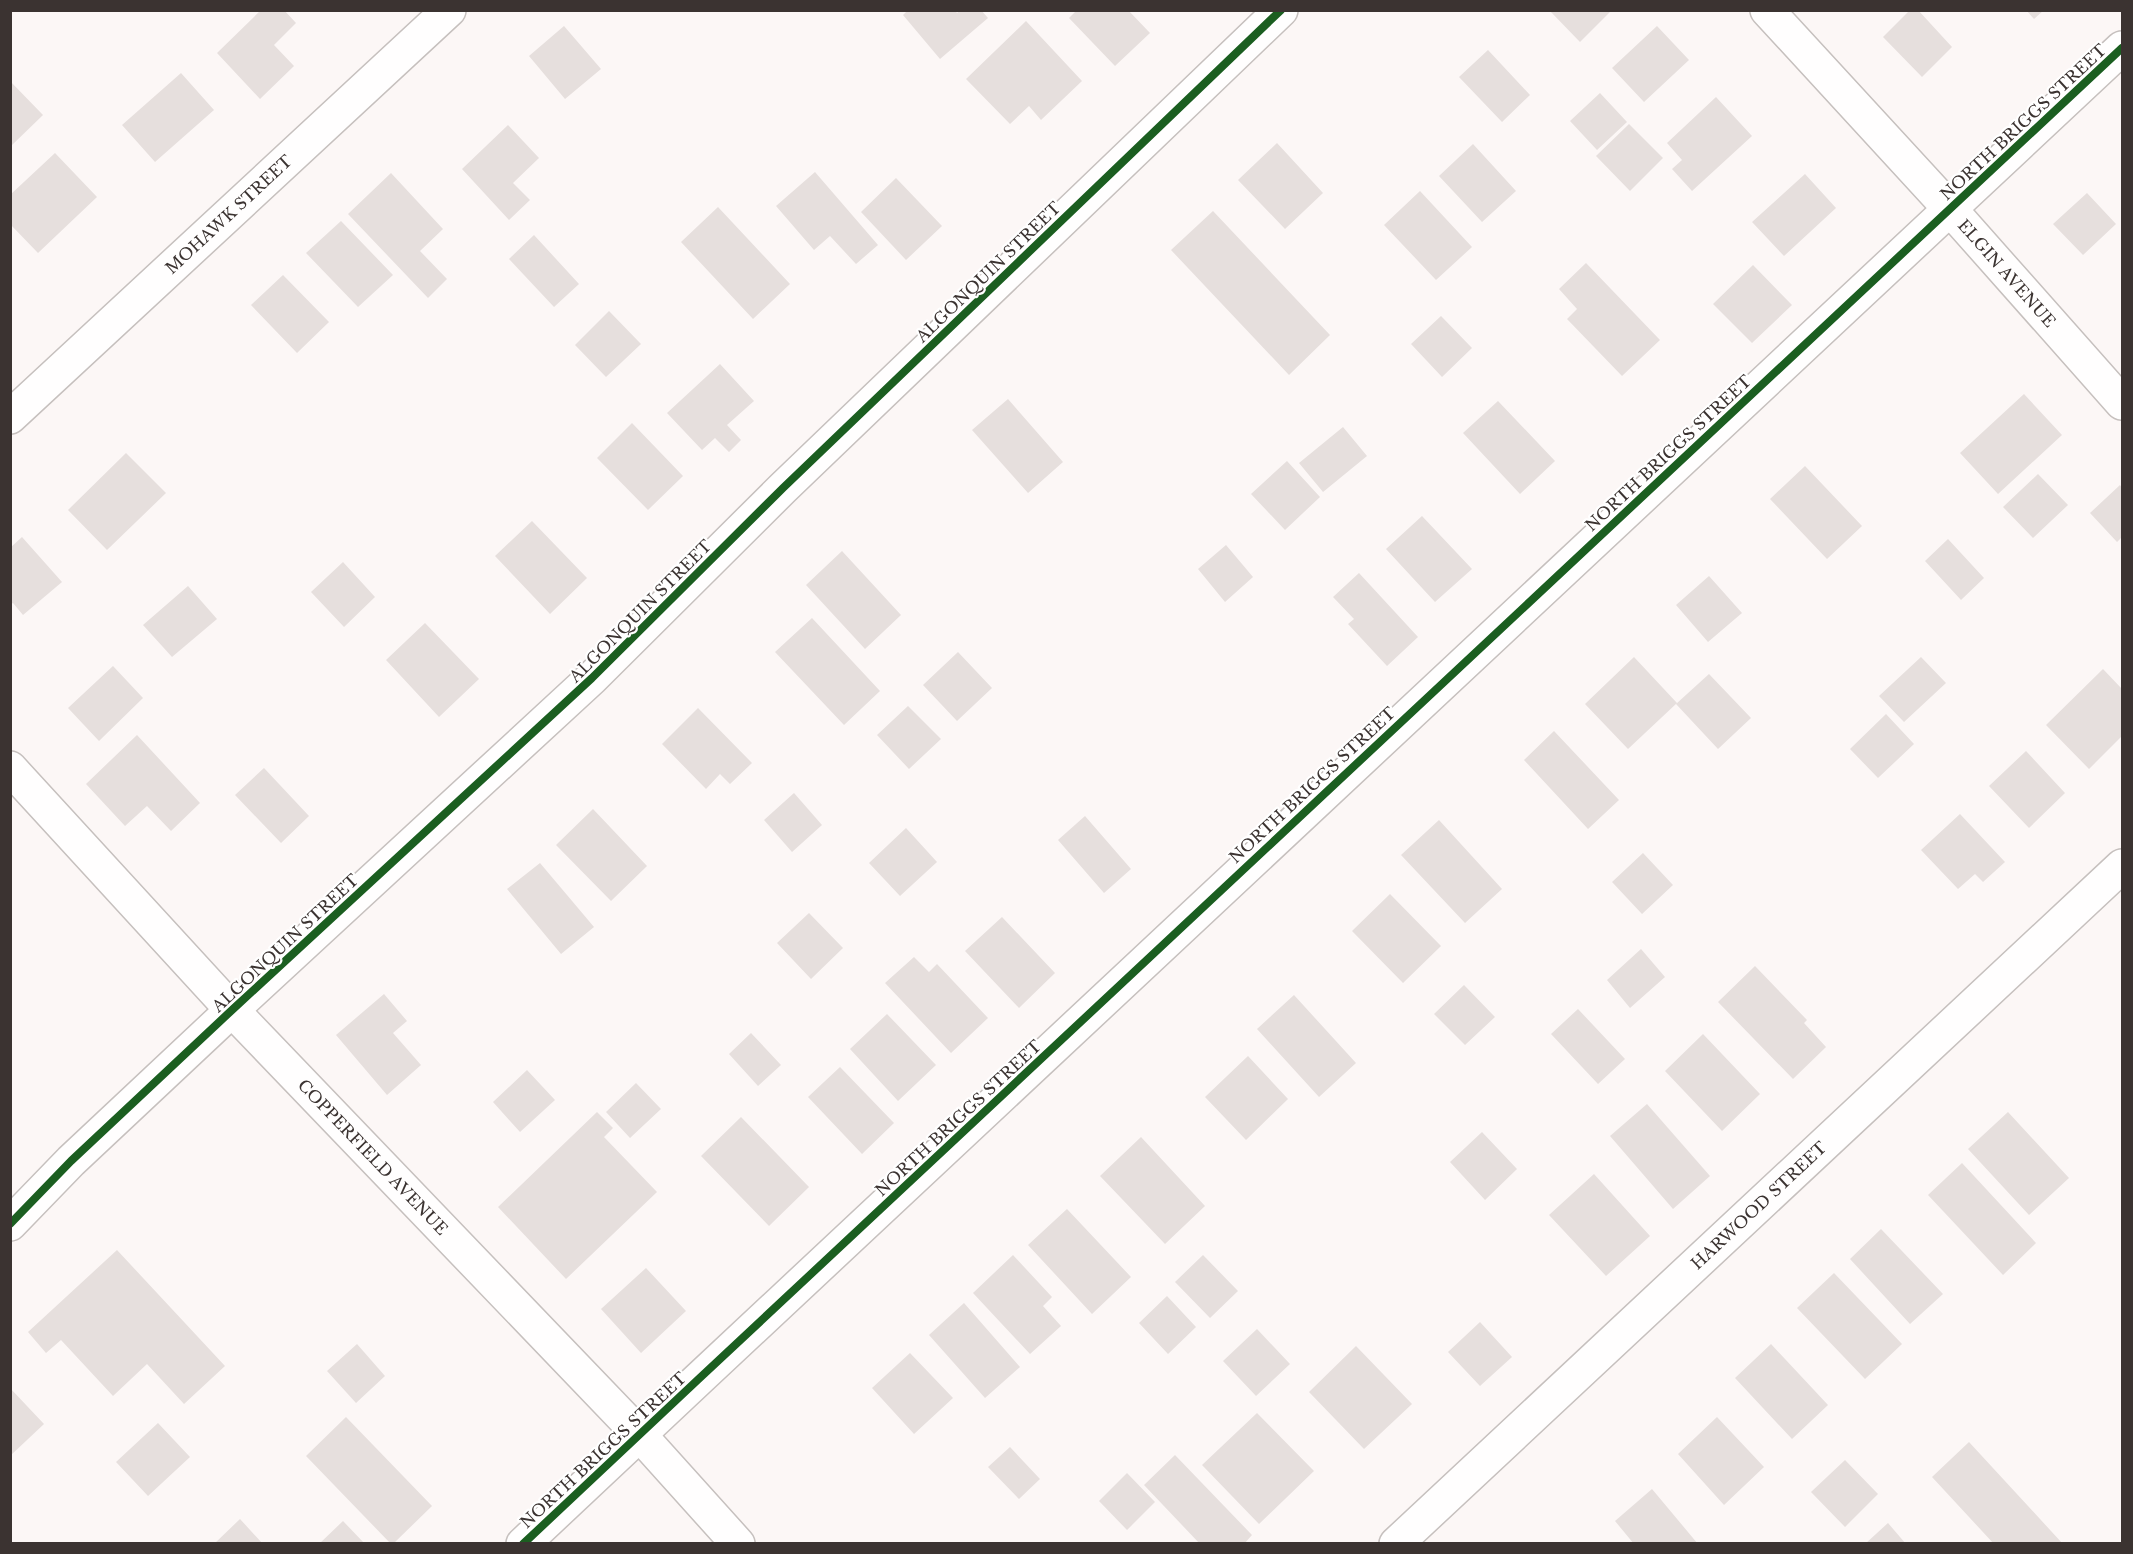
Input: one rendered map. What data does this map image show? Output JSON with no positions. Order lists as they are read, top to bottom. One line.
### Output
{"streets":{"street":["NORTH BRIGGS STREET","MOHAWK STREET","ALGONQUIN STREET","ELGIN AVENUE","COPPERFIELD AVENUE","HARWOOD STREET"]},"crossings":[["NORTH BRIGGS STREET","ELGIN AVENUE"],["NORTH BRIGGS STREET","COPPERFIELD AVENUE"],["ALGONQUIN STREET","COPPERFIELD AVENUE"]]}
